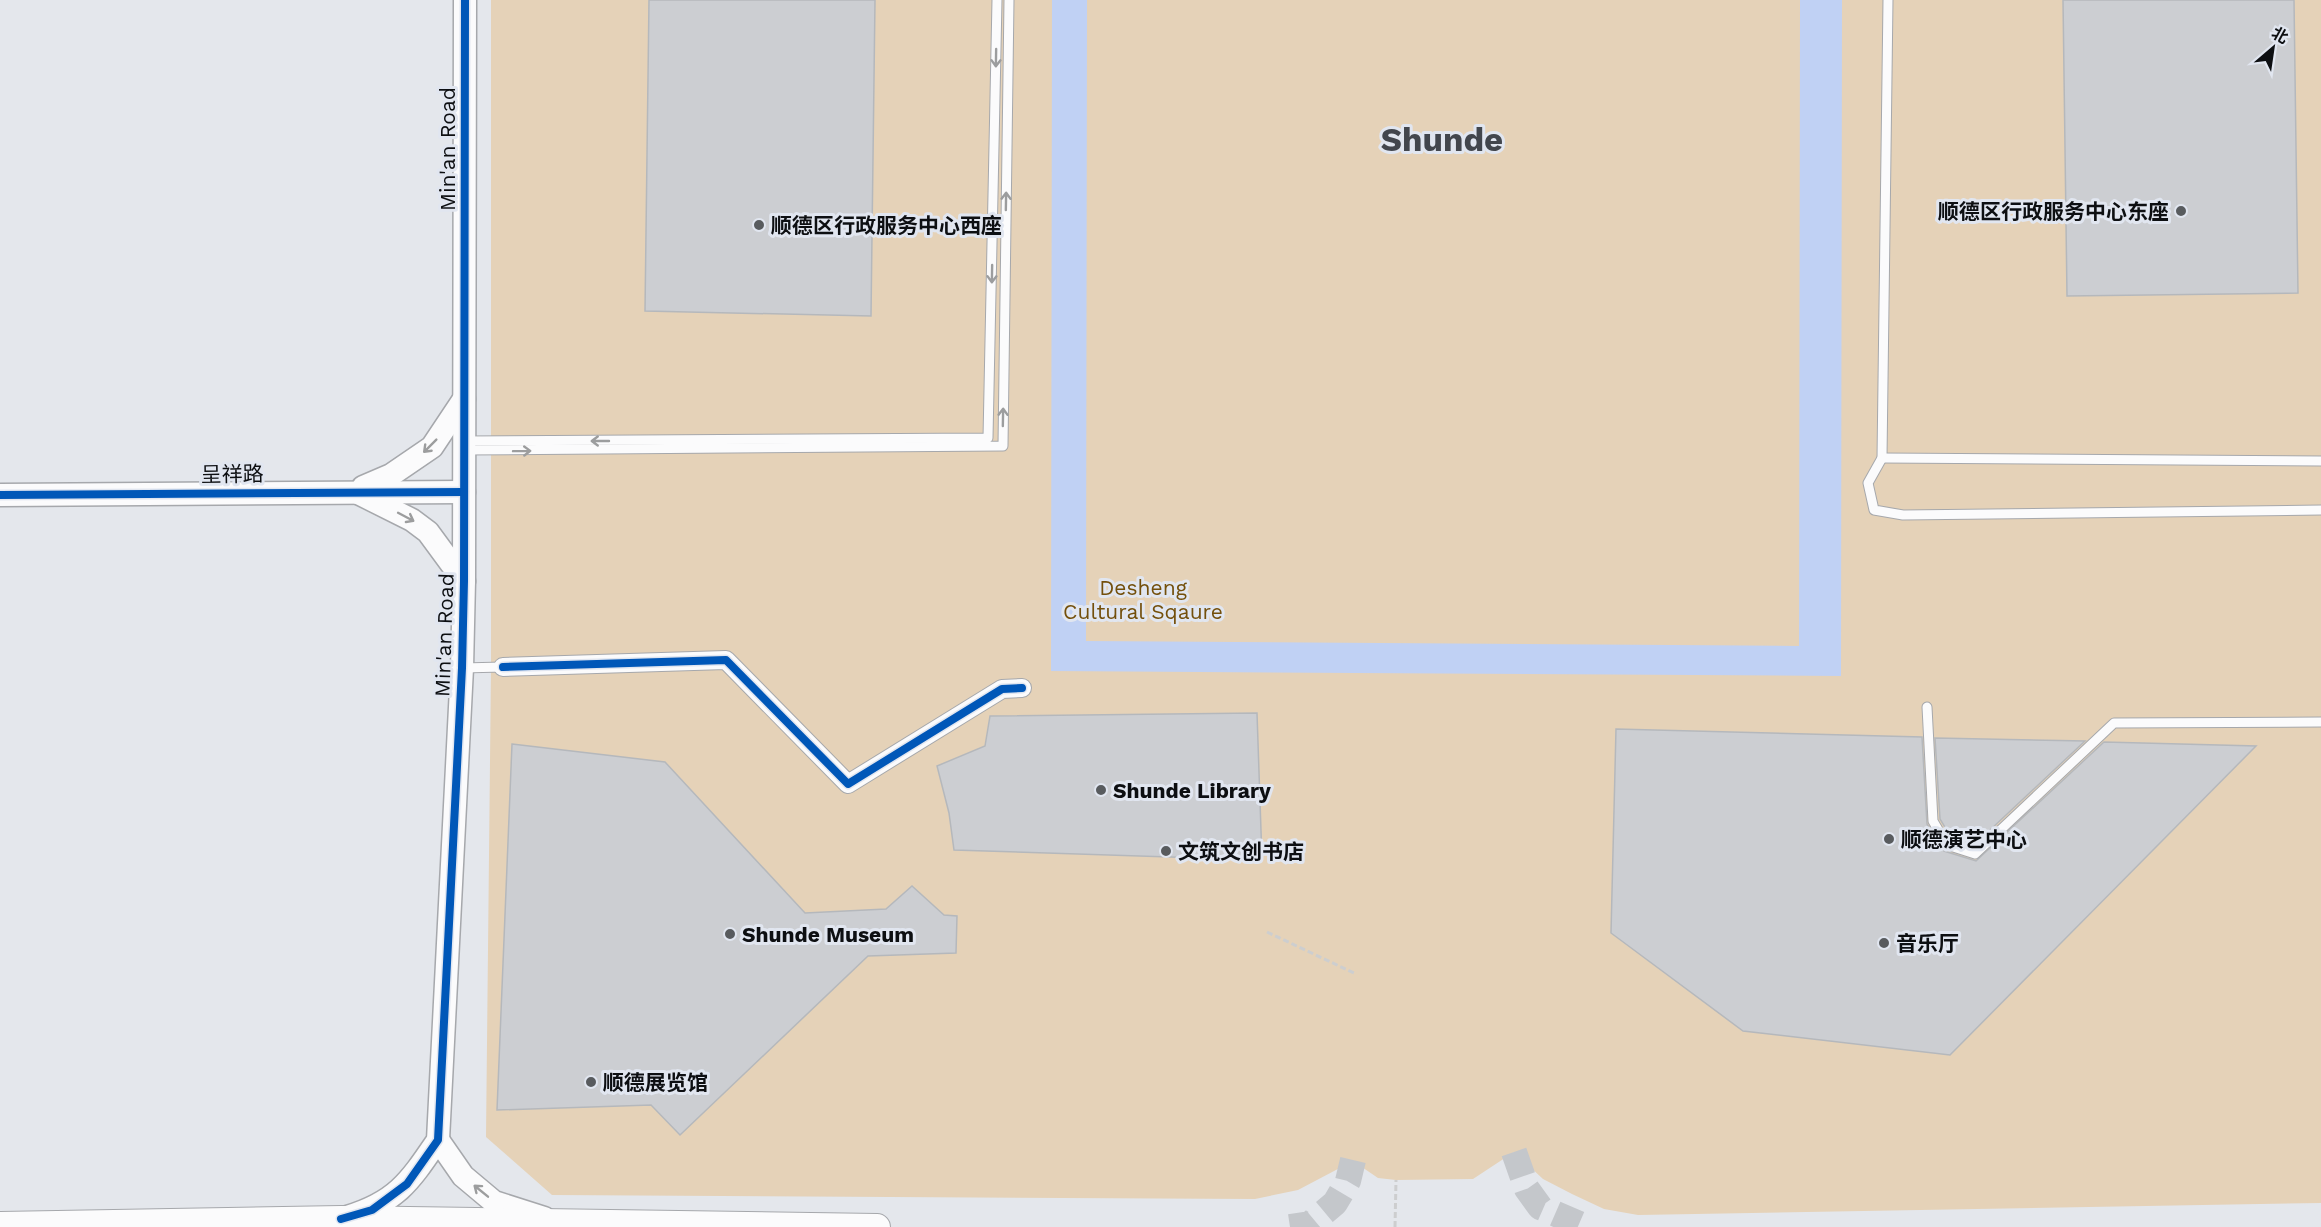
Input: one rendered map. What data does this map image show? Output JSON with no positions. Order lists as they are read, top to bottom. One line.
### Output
{"streets":{"street":["Min'an Road","呈祥路"]},"crossings":[["Min'an Road","呈祥路"]],"districts":["Shunde"],"parks":["Desheng Cultural Sqaure"],"places":["顺德区行政服务中心东座","顺德区行政服务中心西座","Shunde Library","顺德演艺中心","文筑文创书店","Shunde Museum","音乐厅","顺德展览馆"],"north":"top right"}
